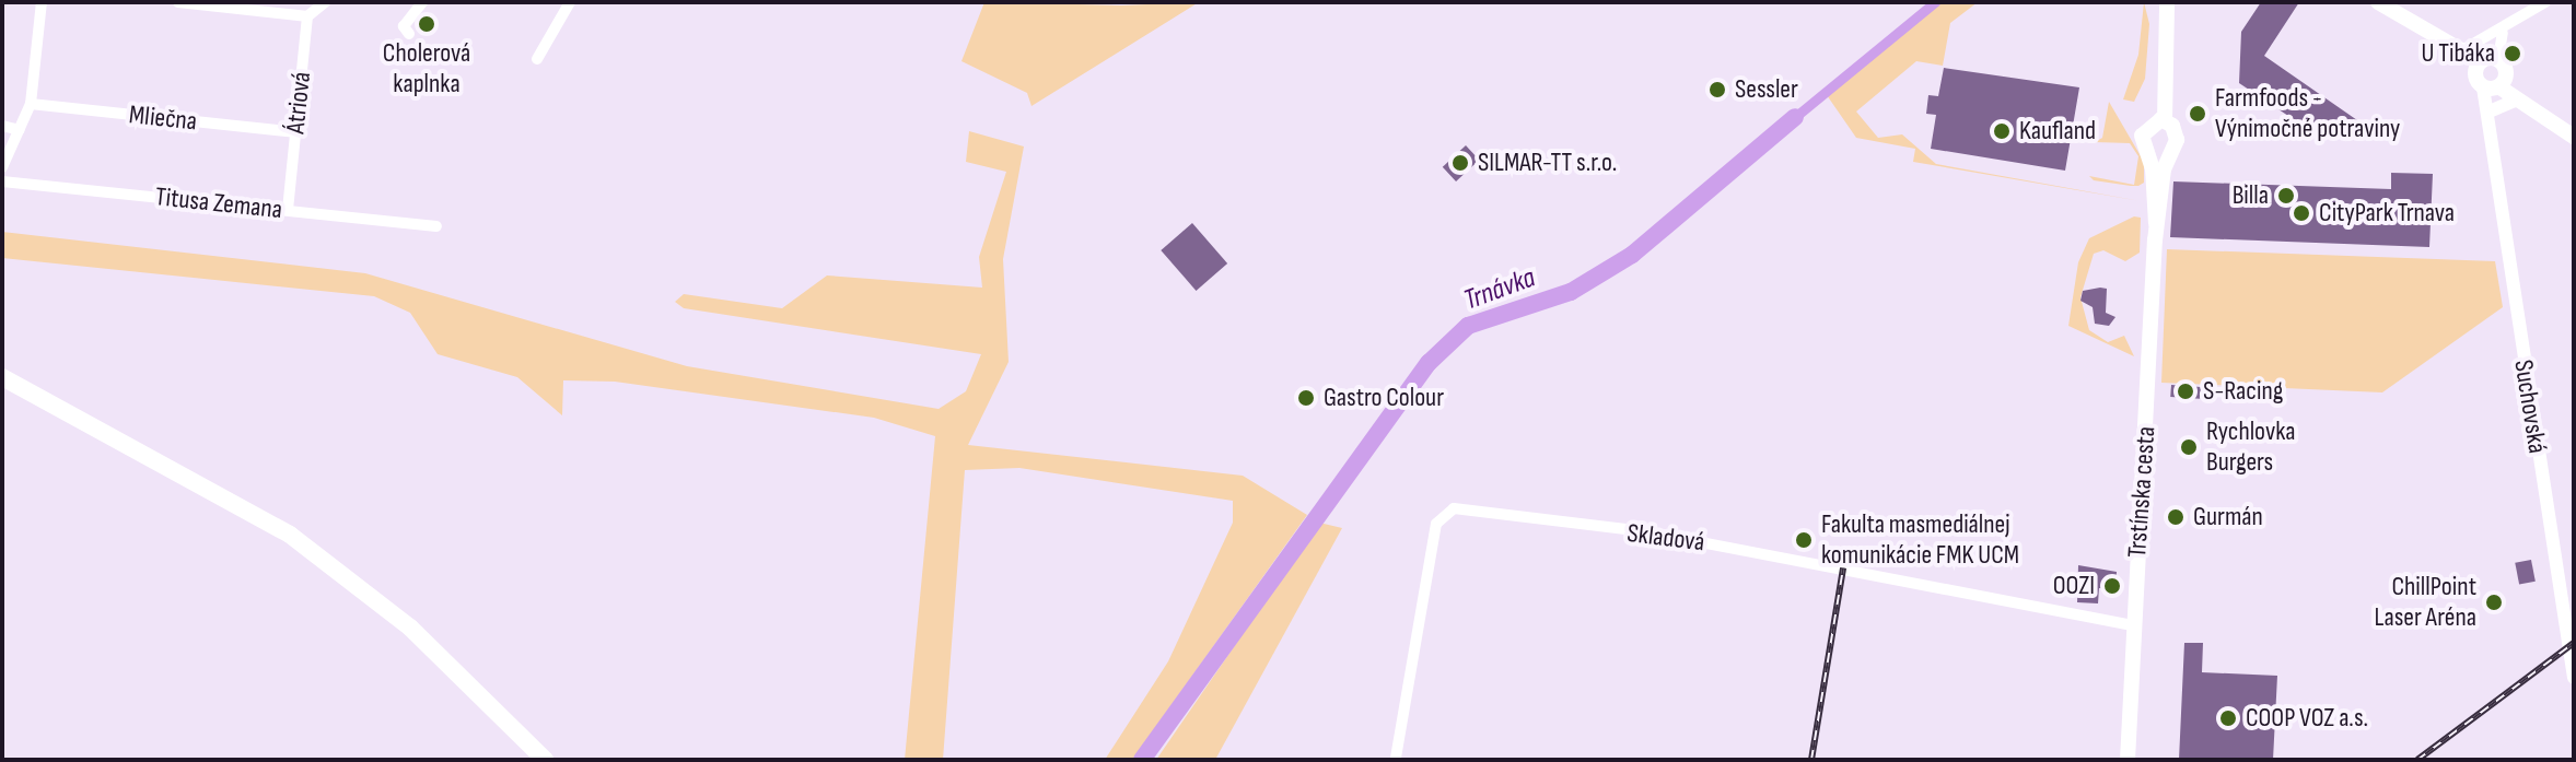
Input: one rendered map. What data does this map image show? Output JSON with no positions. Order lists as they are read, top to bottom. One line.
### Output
{"streets":{"main road":["Trstínska cesta"],"street":["Átriová","Mliečna","Titusa Zemana","Suchovská","Skladová"]},"crossings":[["Átriová","Mliečna"],["Átriová","Titusa Zemana"],["Trstínska cesta","Skladová"]],"water":["Trnávka"],"places":["Cholerová kaplnka","U Tibáka","Sessler","Farmfoods - Výnimočné potraviny","Kaufland","SILMAR-TT s.r.o.","Billa","CityPark Trnava","S-Racing","Gastro Colour","Rychlovka Burgers","Gurmán","Fakulta masmediálnej komunikácie FMK UCM","OOZI","ChillPoint Laser Aréna","COOP VOZ a.s."]}
